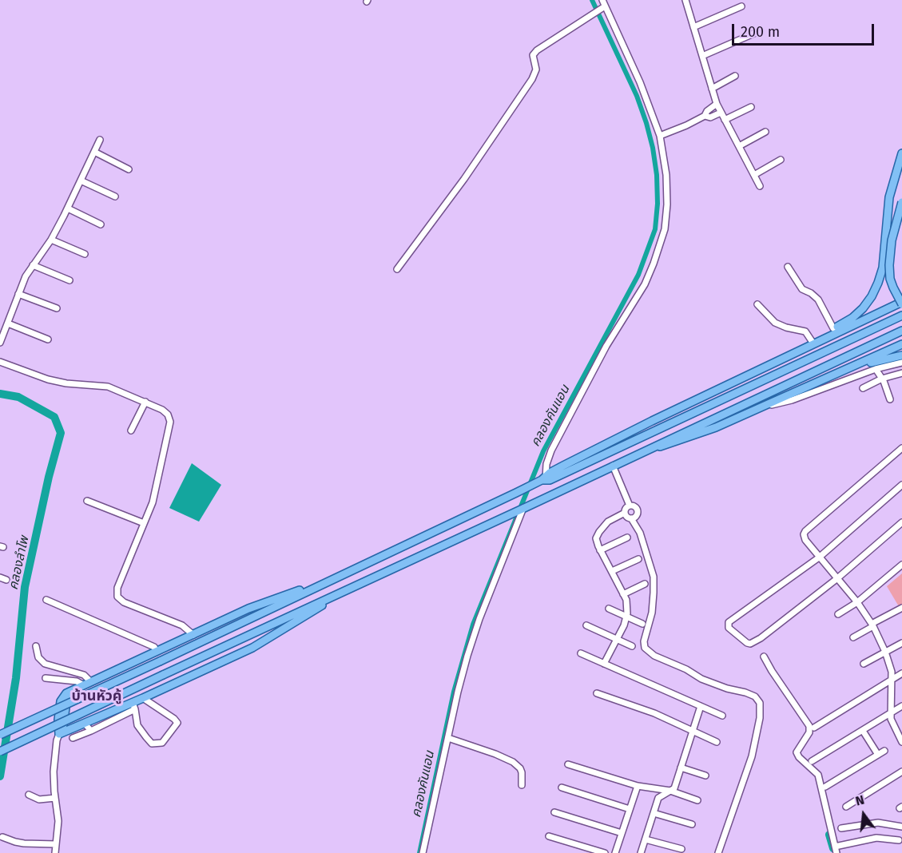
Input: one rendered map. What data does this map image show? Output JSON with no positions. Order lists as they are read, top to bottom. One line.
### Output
{"districts":["บ้านหัวคู้"],"water":["คลองคันแอน","คลองลำโพ"],"scale_bar":"200 m","north":"top"}
